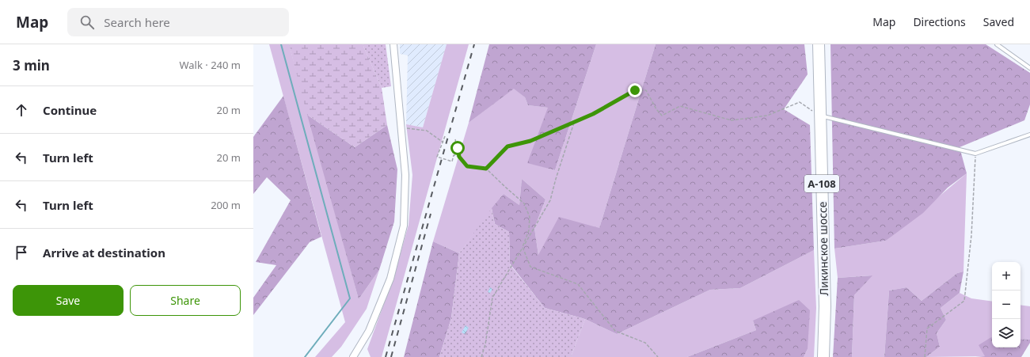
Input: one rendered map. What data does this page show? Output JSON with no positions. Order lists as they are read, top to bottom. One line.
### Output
{"streets":{"highway":["А-108","Ликинское шоссе"]},"page":{"header":"Map","search":"Search here","nav":["Map","Directions","Saved"],"heading":["3 min","Walk · 240 m"],"list":[["Continue","20 m"],["Turn left","20 m"],["Turn left","200 m"],"Arrive at destination"],"map_buttons":["+","−"],"buttons":["Save","Share"]}}
